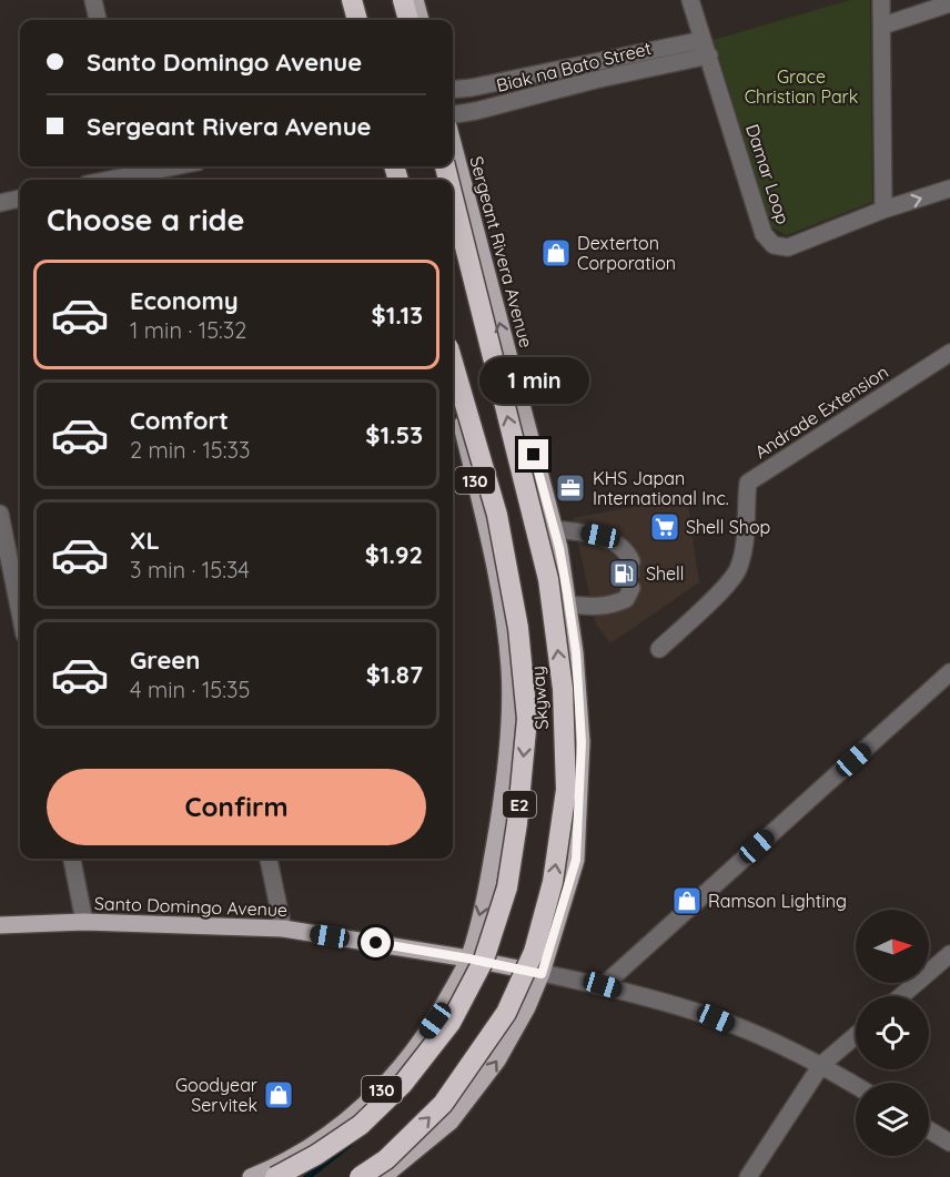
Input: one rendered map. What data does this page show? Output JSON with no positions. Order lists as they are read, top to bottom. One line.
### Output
{"streets":{"highway":["Skyway","E2"],"main road":["Sergeant Rivera Avenue","130","Santo Domingo Avenue"],"street":["Biak na Bato Street","Damar Loop","Andrade Extension"]},"crossings":[["Biak na Bato Street","Damar Loop"],["Sergeant Rivera Avenue","Santo Domingo Avenue"],["130","Santo Domingo Avenue"]],"one_way":["Sergeant Rivera Avenue"],"parks":["Grace Christian Park"],"places":{"shop":["Dexterton Corporation","Ramson Lighting","Goodyear Servitek"],"office":["KHS Japan International Inc."],"supermarket":["Shell Shop"],"fuel station":["Shell"]},"north":"right","page":{"banner":["Santo Domingo Avenue","Sergeant Rivera Avenue"],"heading":"Choose a ride","list":[{"name":"Economy","note":"1 min · 15:32","value":"$1.13"},{"name":"Comfort","note":"2 min · 15:33","value":"$1.53"},{"name":"XL","note":"3 min · 15:34","value":"$1.92"},{"name":"Green","note":"4 min · 15:35","value":"$1.87"}],"bubble":"1 min","buttons":"Confirm"}}
